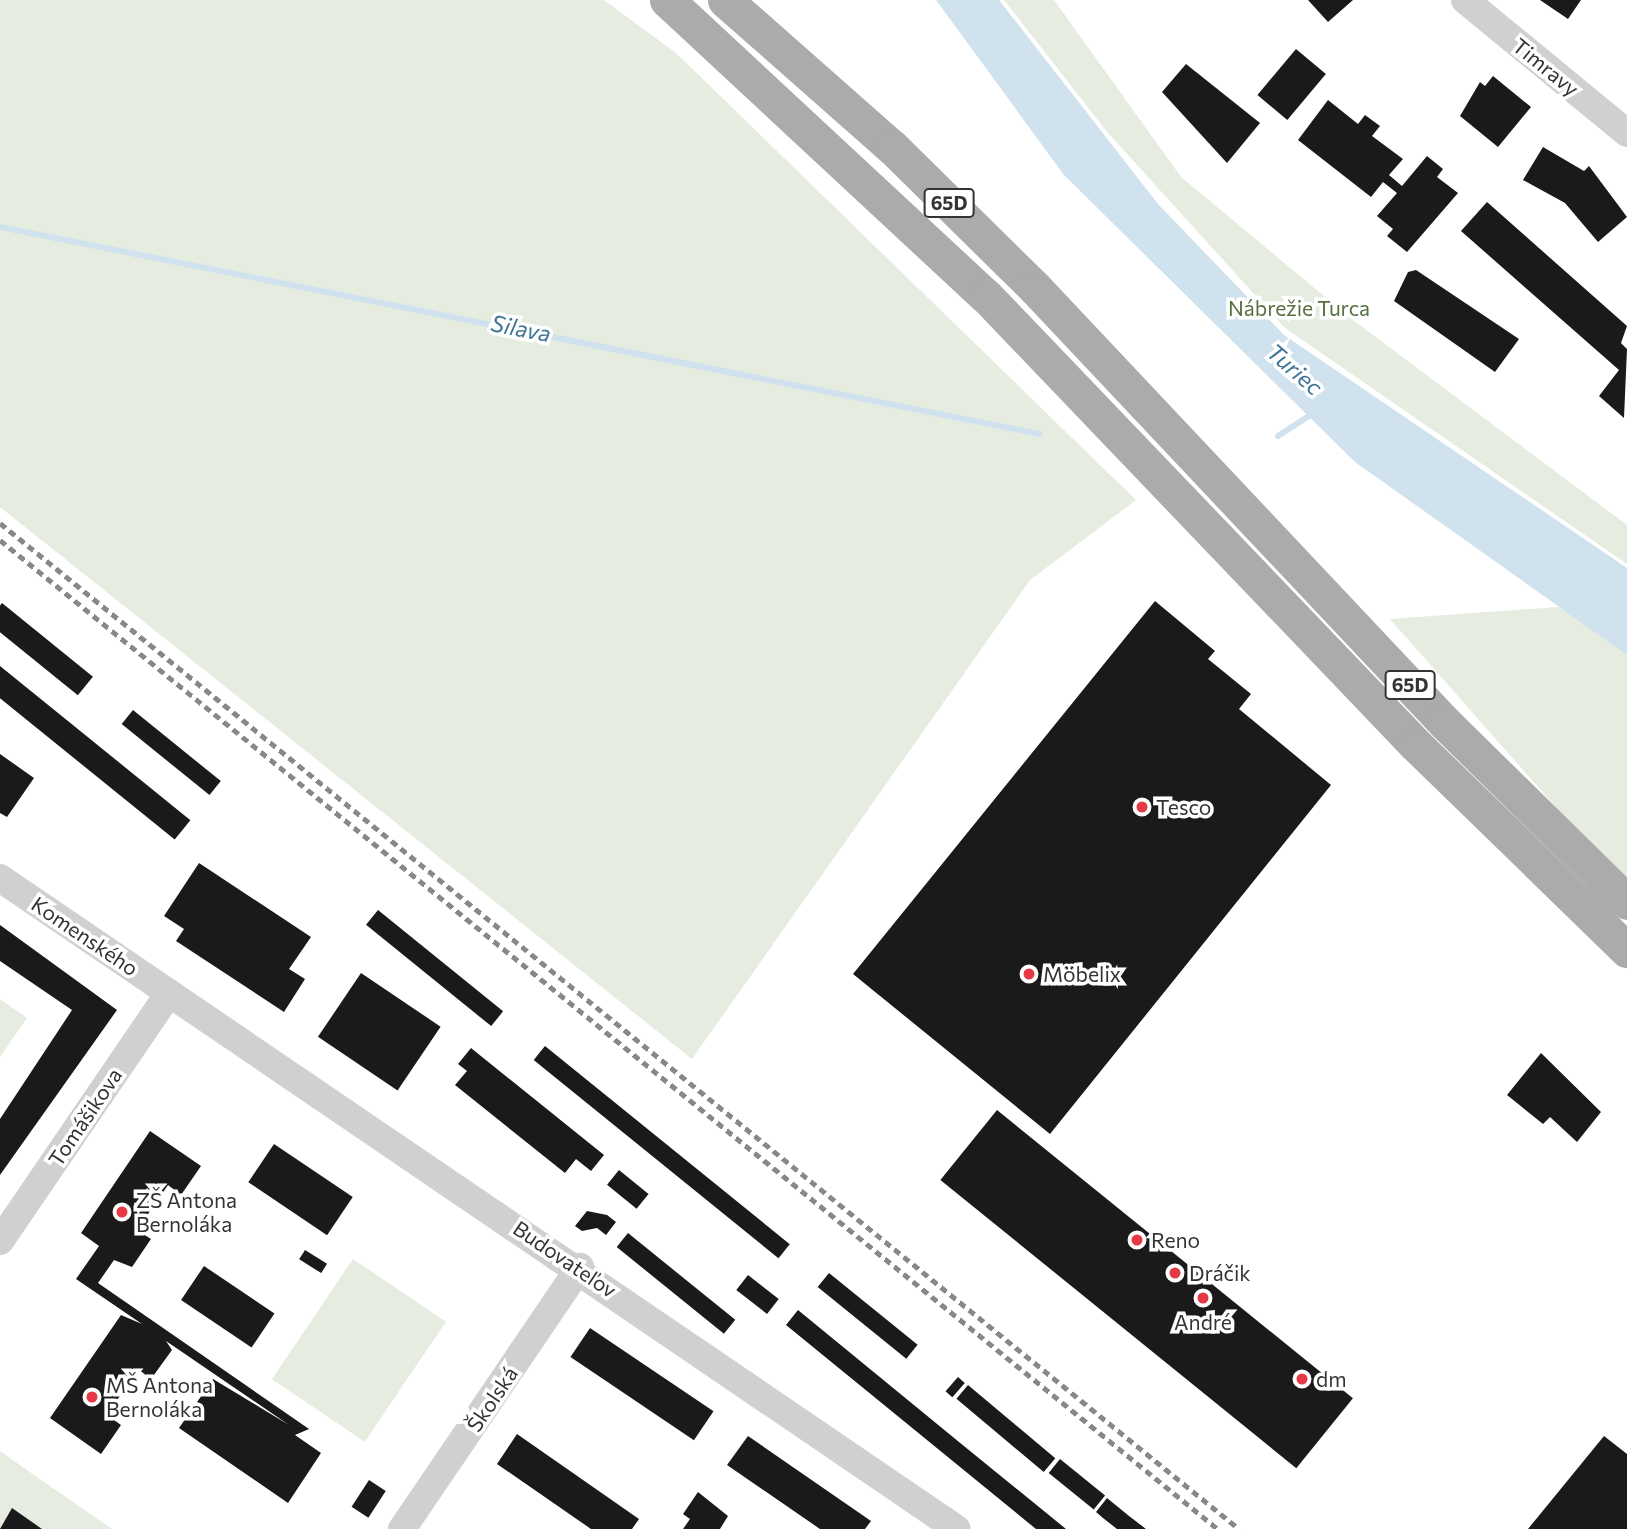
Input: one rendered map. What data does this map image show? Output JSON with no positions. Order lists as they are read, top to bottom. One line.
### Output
{"streets":{"main road":["65D"],"street":["Timravy","Komenského","Tomášikova","Budovateľov","Školská"]},"crossings":[["Komenského","Tomášikova"],["Komenského","Budovateľov"],["Tomášikova","Budovateľov"],["Budovateľov","Školská"]],"water":["Silava","Turiec"],"parks":["Nábrežie Turca"],"places":["Tesco","Möbelix","ZŠ Antona Bernoláka","Reno","Dráčik","André","dm","MŠ Antona Bernoláka"]}
